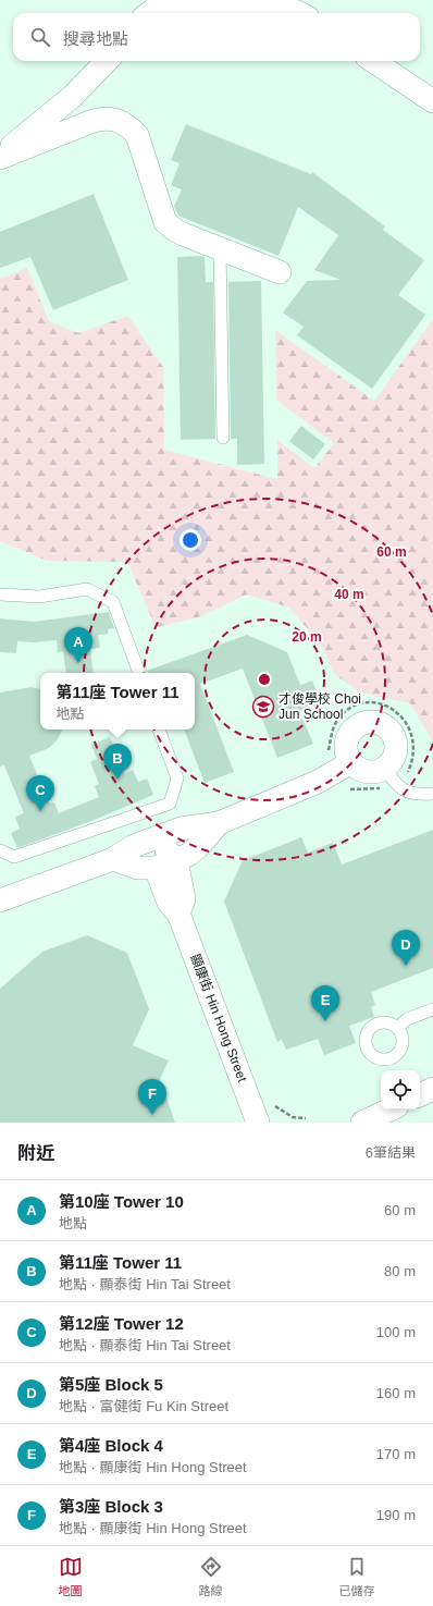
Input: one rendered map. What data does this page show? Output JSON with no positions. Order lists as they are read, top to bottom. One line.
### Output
{"streets":{"street":["顯康街 Hin Hong Street"]},"places":{"school or university":["才俊學校 Choi Jun School"]},"page":{"search":"搜尋地點","pins":["A","B","C","D","E","F"],"popup":["第11座 Tower 11","地點"],"heading":["附近","6筆結果"],"list":[{"mark":"A","name":"第10座 Tower 10","note":"地點","value":"60 m"},{"mark":"B","name":"第11座 Tower 11","note":"地點 · 顯泰街 Hin Tai Street","value":"80 m"},{"mark":"C","name":"第12座 Tower 12","note":"地點 · 顯泰街 Hin Tai Street","value":"100 m"},{"mark":"D","name":"第5座 Block 5","note":"地點 · 富健街 Fu Kin Street","value":"160 m"},{"mark":"E","name":"第4座 Block 4","note":"地點 · 顯康街 Hin Hong Street","value":"170 m"},{"mark":"F","name":"第3座 Block 3","note":"地點 · 顯康街 Hin Hong Street","value":"190 m"}],"nav":["地圖","路線","已儲存"]},"rings":["60 m","40 m","20 m"]}
